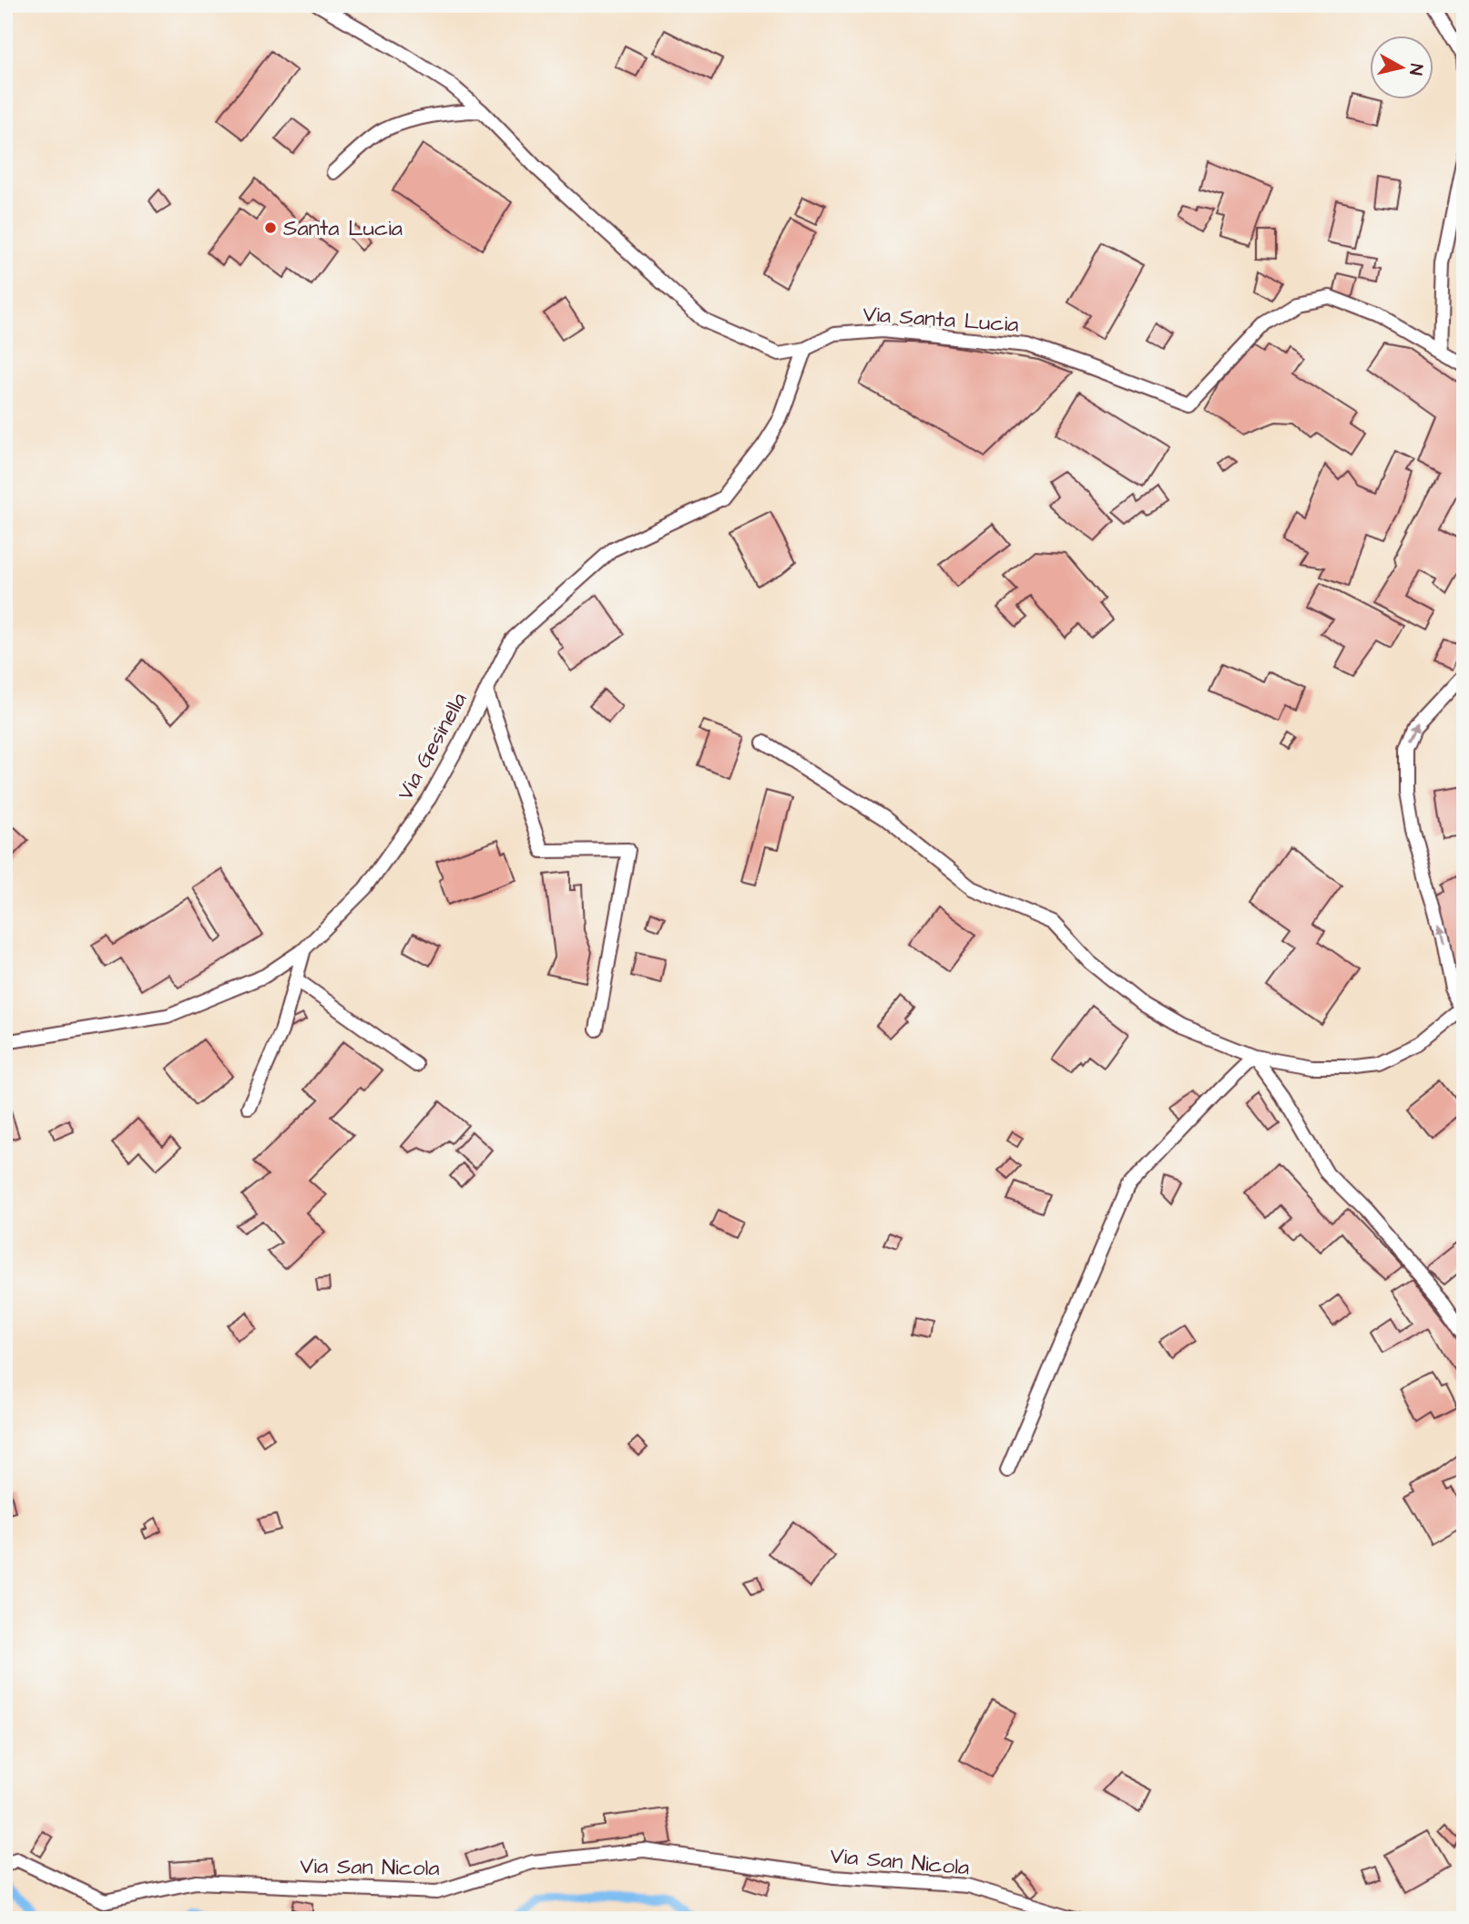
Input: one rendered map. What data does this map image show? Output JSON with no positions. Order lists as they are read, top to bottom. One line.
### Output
{"streets":{"lane":["Via Santa Lucia","Via Gesinella","Via San Nicola"]},"crossings":[["Via Santa Lucia","Via Gesinella"]],"places":["Santa Lucia"],"north":"right"}
